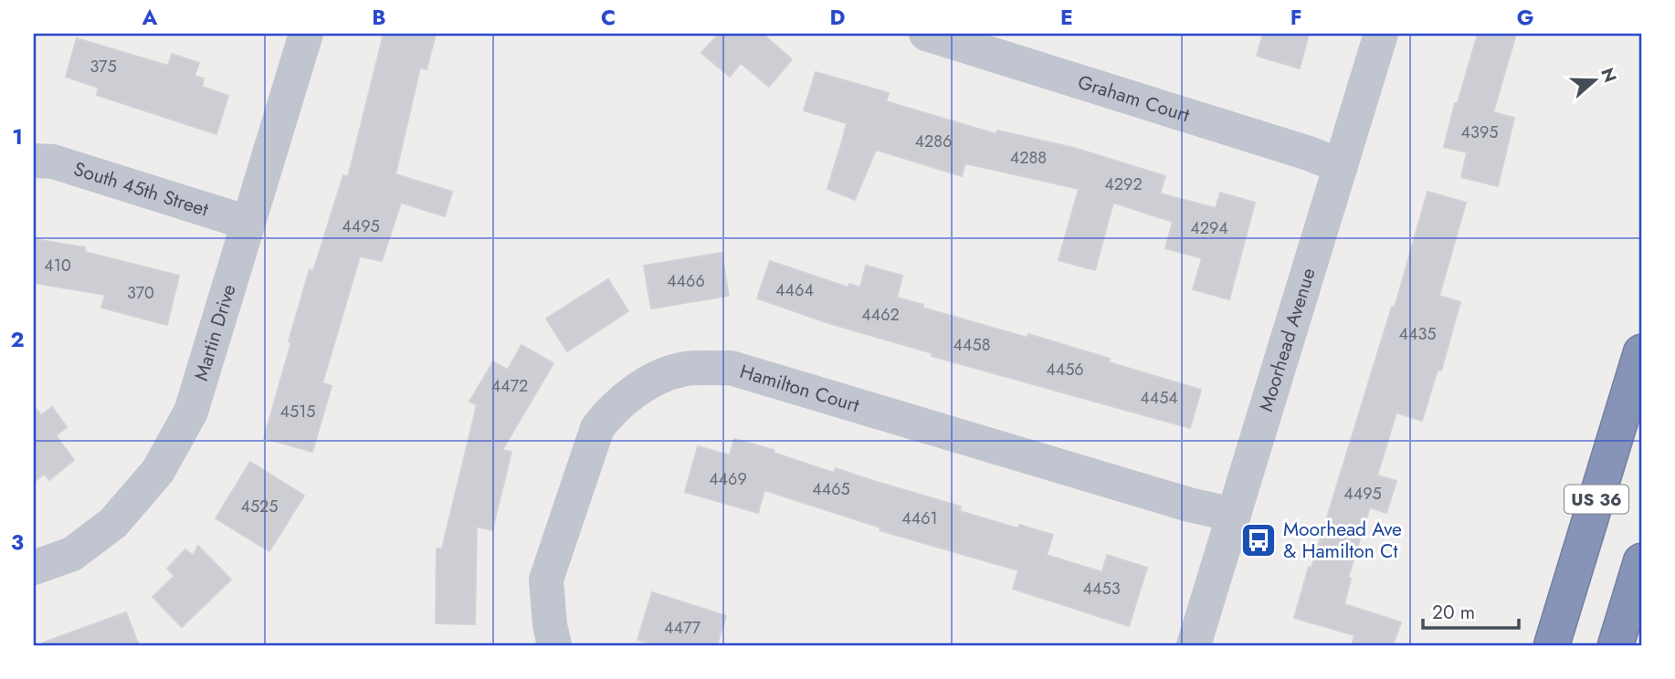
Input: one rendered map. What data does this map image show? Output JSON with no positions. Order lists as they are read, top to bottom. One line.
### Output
{"streets":{"highway":["US 36"],"street":["Graham Court","South 45th Street","Martin Drive","Moorhead Avenue","Hamilton Court"]},"crossings":[["Graham Court","Moorhead Avenue"],["South 45th Street","Martin Drive"],["Moorhead Avenue","Hamilton Court"]],"places":{"bus stop":["Moorhead Ave & Hamilton Ct"]},"house_numbers":["375","4395","4286","4288","4292","4495","4294","410","4466","4464","370","4462","4435","4458","4456","4472","4454","4515","4469","4465","4495","4525","4461","4453","4477"],"scale_bar":"20 m","north":"right","grid":{"columns":["A","B","C","D","E","F","G"],"rows":["1","2","3"]}}
